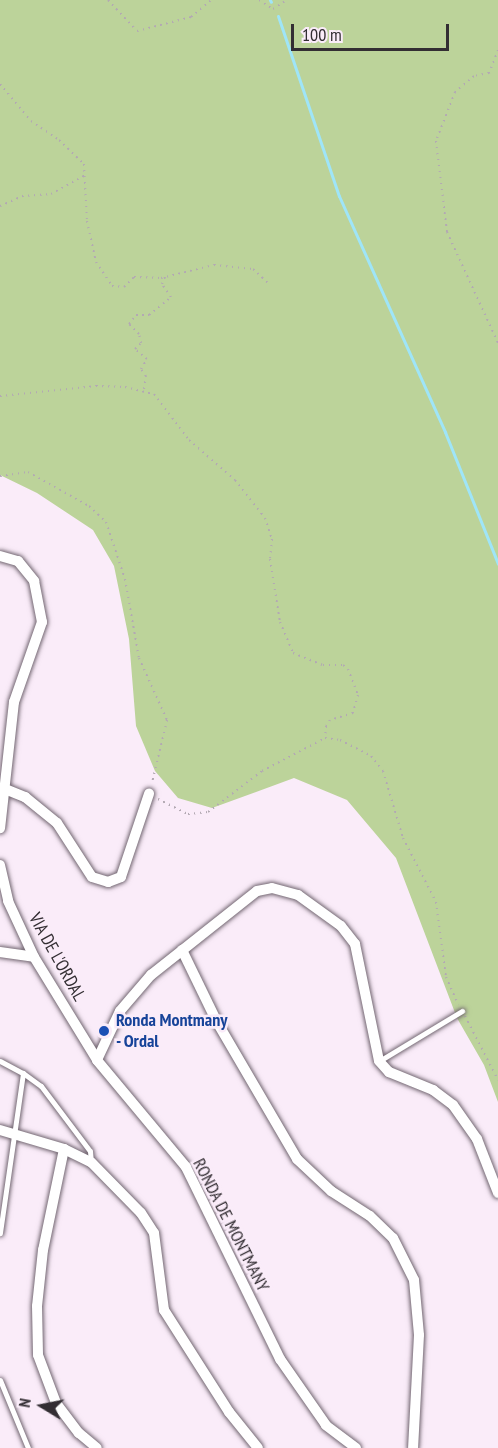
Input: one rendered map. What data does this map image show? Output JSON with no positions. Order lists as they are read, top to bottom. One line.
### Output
{"streets":{"street":["VIA DE L'ORDAL","RONDA DE MONTMANY"]},"crossings":[["VIA DE L'ORDAL","RONDA DE MONTMANY"]],"places":["Ronda Montmany - Ordal"],"scale_bar":"100 m","north":"left"}
